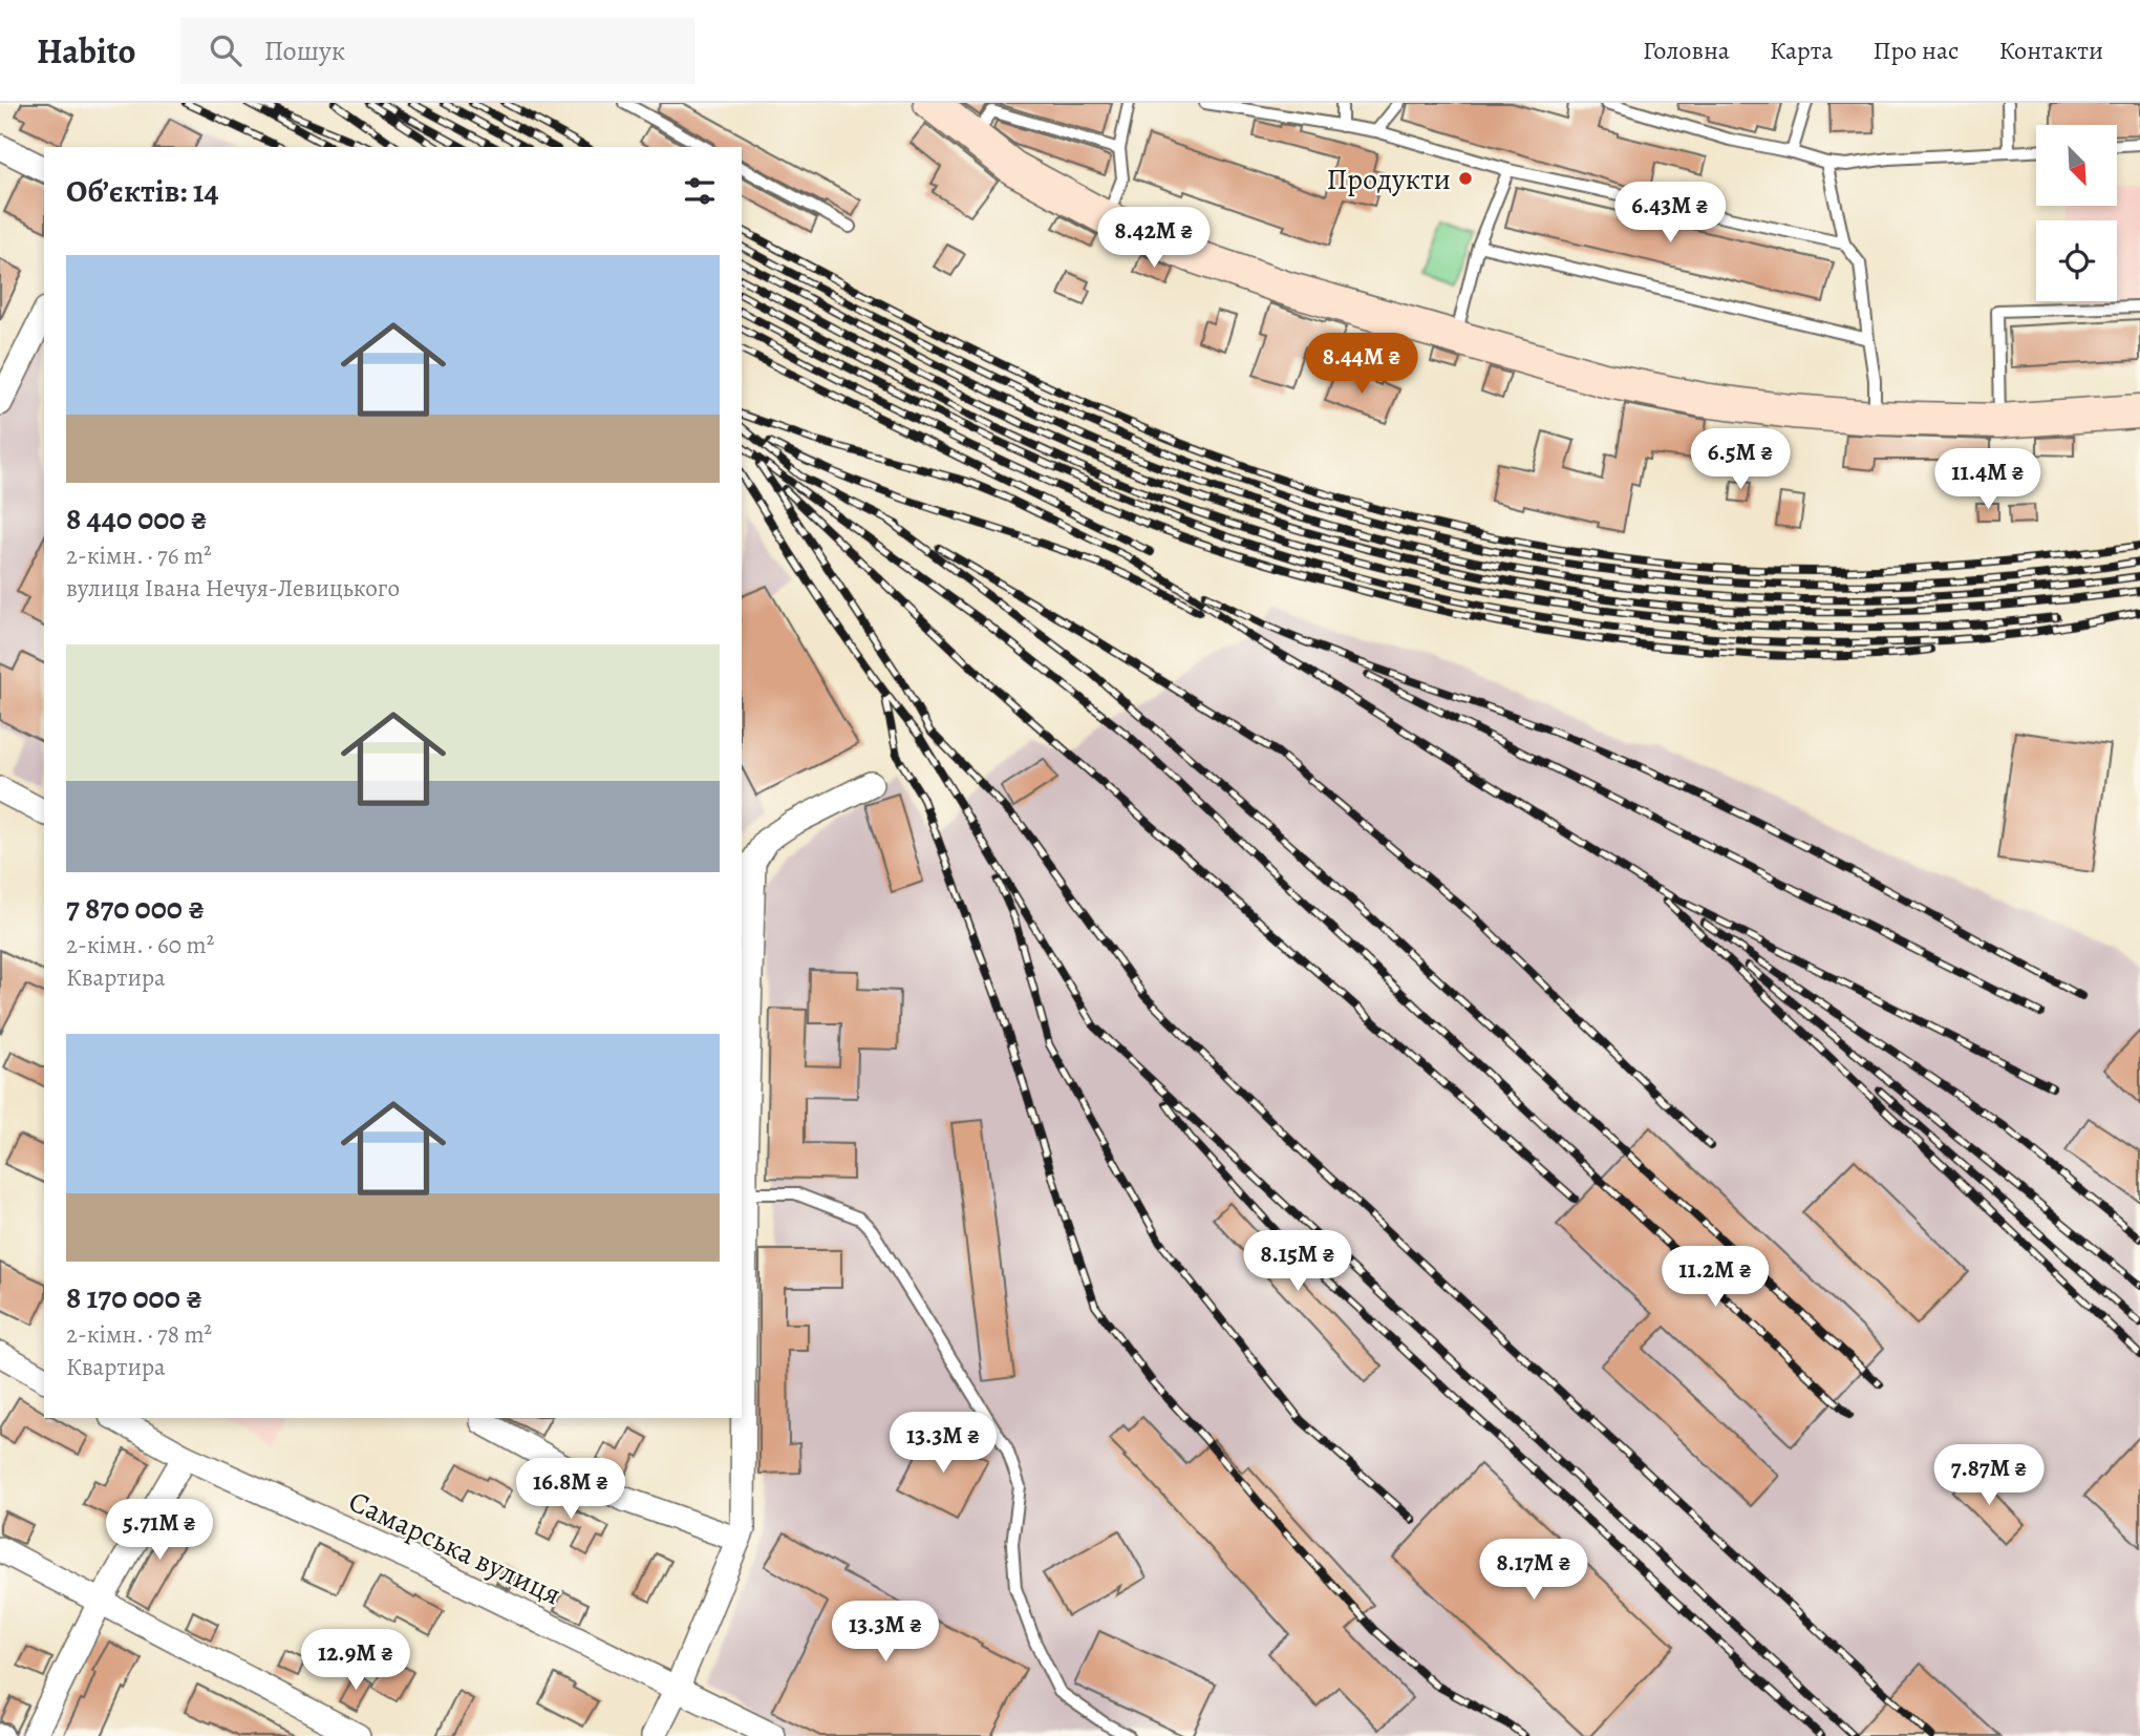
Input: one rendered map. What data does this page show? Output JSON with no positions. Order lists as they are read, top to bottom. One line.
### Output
{"streets":{"street":["Самарська вулиця"]},"places":["Продукти"],"north":"bottom right","page":{"header":"Habito","search":"Пошук","nav":["Головна","Карта","Про нас","Контакти"],"heading":"Об’єктів: 14","price":["6.43M ₴","8.42M ₴","8.44M ₴","6.5M ₴","11.4M ₴","8.15M ₴","11.2M ₴","13.3M ₴","7.87M ₴","16.8M ₴","5.71M ₴","8.17M ₴","13.3M ₴","12.9M ₴"],"list":[{"name":"8 440 000 ₴","note":"2-кімн. · 76 m² · вулиця Івана Нечуя-Левицького"},{"name":"7 870 000 ₴","note":"2-кімн. · 60 m² · Квартира"},{"name":"8 170 000 ₴","note":"2-кімн. · 78 m² · Квартира"}]}}
